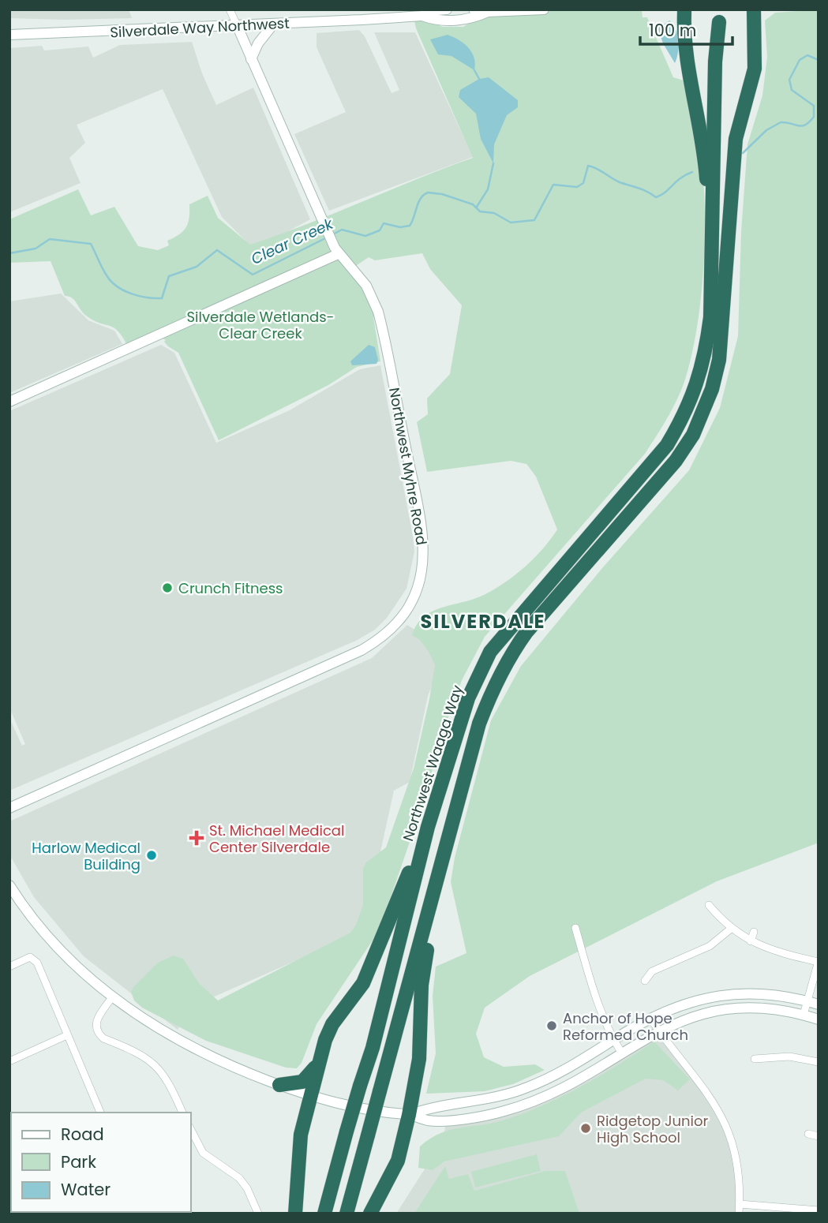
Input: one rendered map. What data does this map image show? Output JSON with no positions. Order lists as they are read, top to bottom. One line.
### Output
{"streets":{"highway":["Northwest Waaga Way"],"main road":["Silverdale Way Northwest","Northwest Myhre Road"]},"crossings":[["Silverdale Way Northwest","Northwest Myhre Road"]],"districts":["SILVERDALE"],"water":["Clear Creek"],"parks":["Silverdale Wetlands- Clear Creek"],"places":{"other":["Crunch Fitness","Harlow Medical Building","Anchor of Hope Reformed Church","Ridgetop Junior High School"],"health":["St. Michael Medical Center Silverdale"]},"legend":["Road","Park","Water"],"scale_bar":"100 m"}
